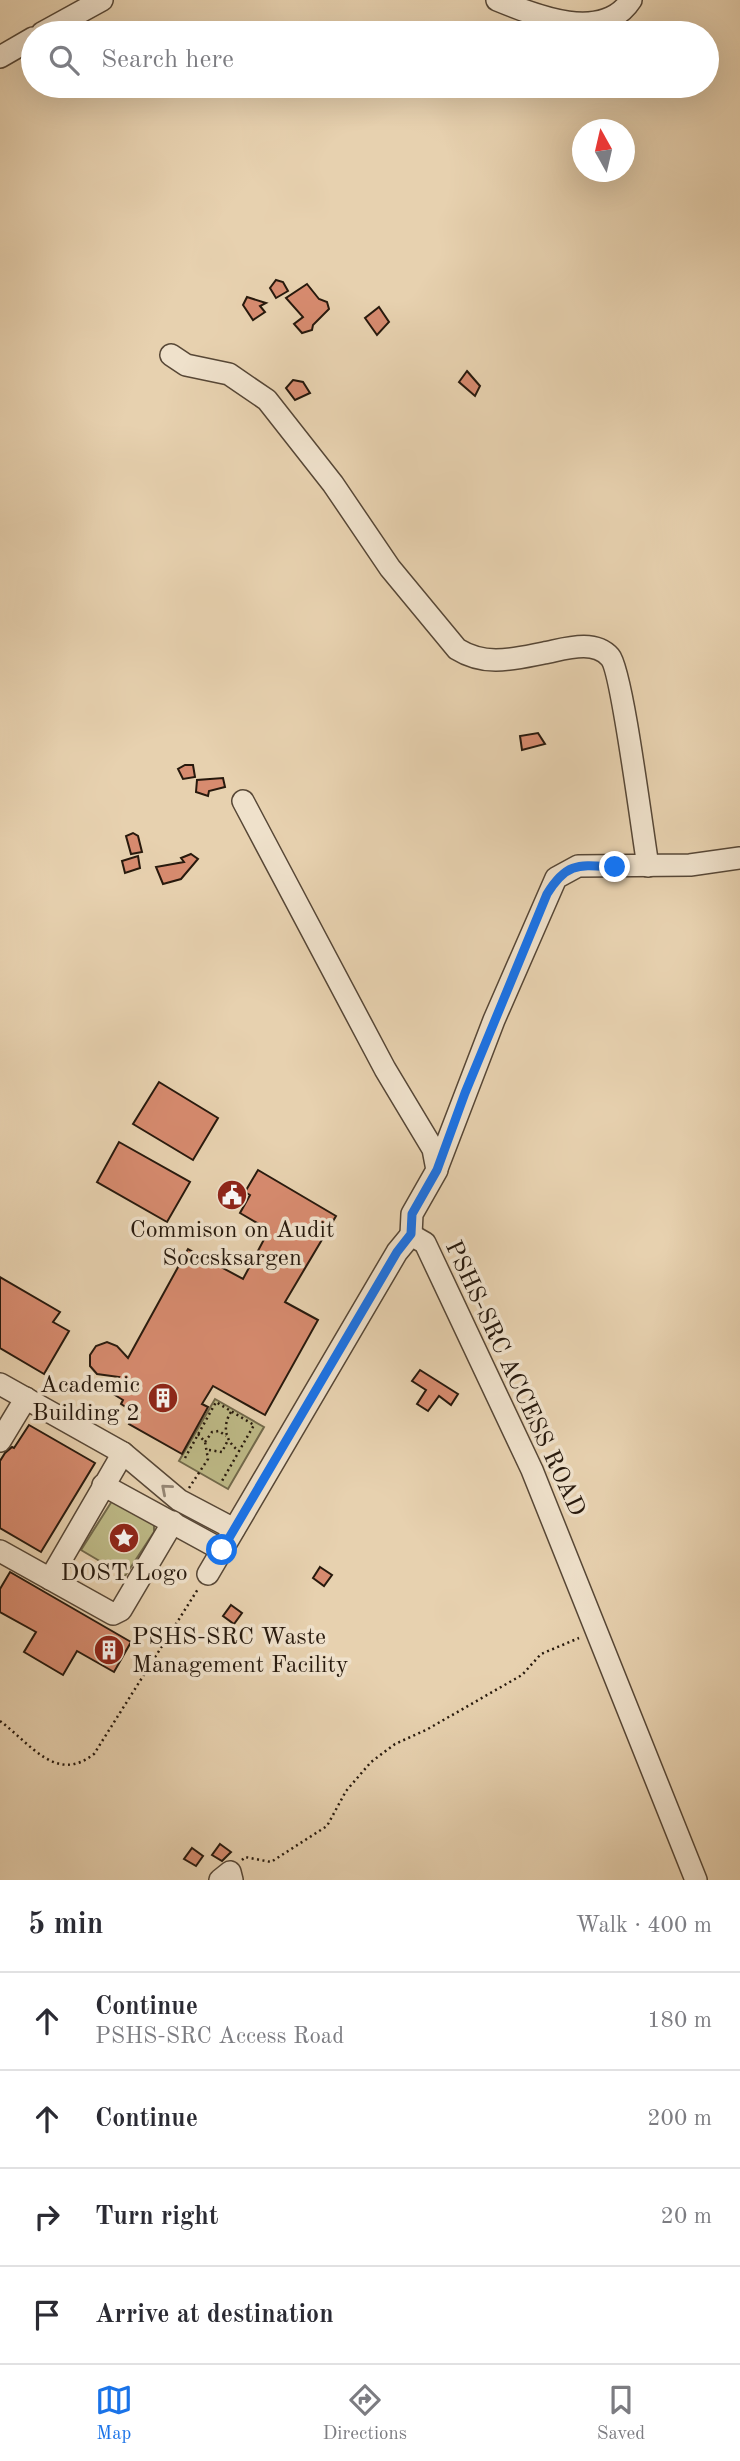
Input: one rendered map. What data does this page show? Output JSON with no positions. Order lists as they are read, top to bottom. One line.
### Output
{"streets":{"street":["PSHS-SRC ACCESS ROAD"]},"places":{"public building":["Commison on Audit Soccsksargen"],"building":["Academic Building 2","PSHS-SRC Waste Management Facility"],"place":["DOST Logo"]},"north":"top","page":{"search":"Search here","heading":["5 min","Walk · 400 m"],"list":[["Continue","PSHS-SRC Access Road","180 m"],["Continue","200 m"],["Turn right","20 m"],"Arrive at destination"],"nav":["Map","Directions","Saved"]}}
